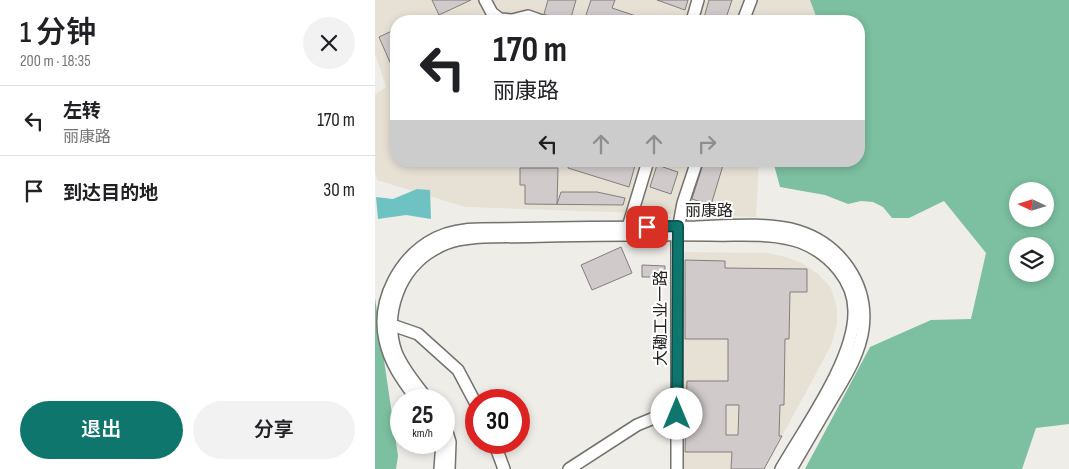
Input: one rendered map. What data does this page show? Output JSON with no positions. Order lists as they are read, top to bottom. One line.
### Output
{"streets":{"street":["丽康路","大磡工业一路"]},"crossings":[["丽康路","大磡工业一路"]],"north":"left","page":{"heading":["1 分钟","200 m · 18:35"],"turn":["170 m","丽康路"],"list":[{"name":"左转","note":"丽康路","value":"170 m"},{"name":"到达目的地","value":"30 m"}],"speed":"25 km/h","limit":"30","buttons":["退出","分享"]}}
